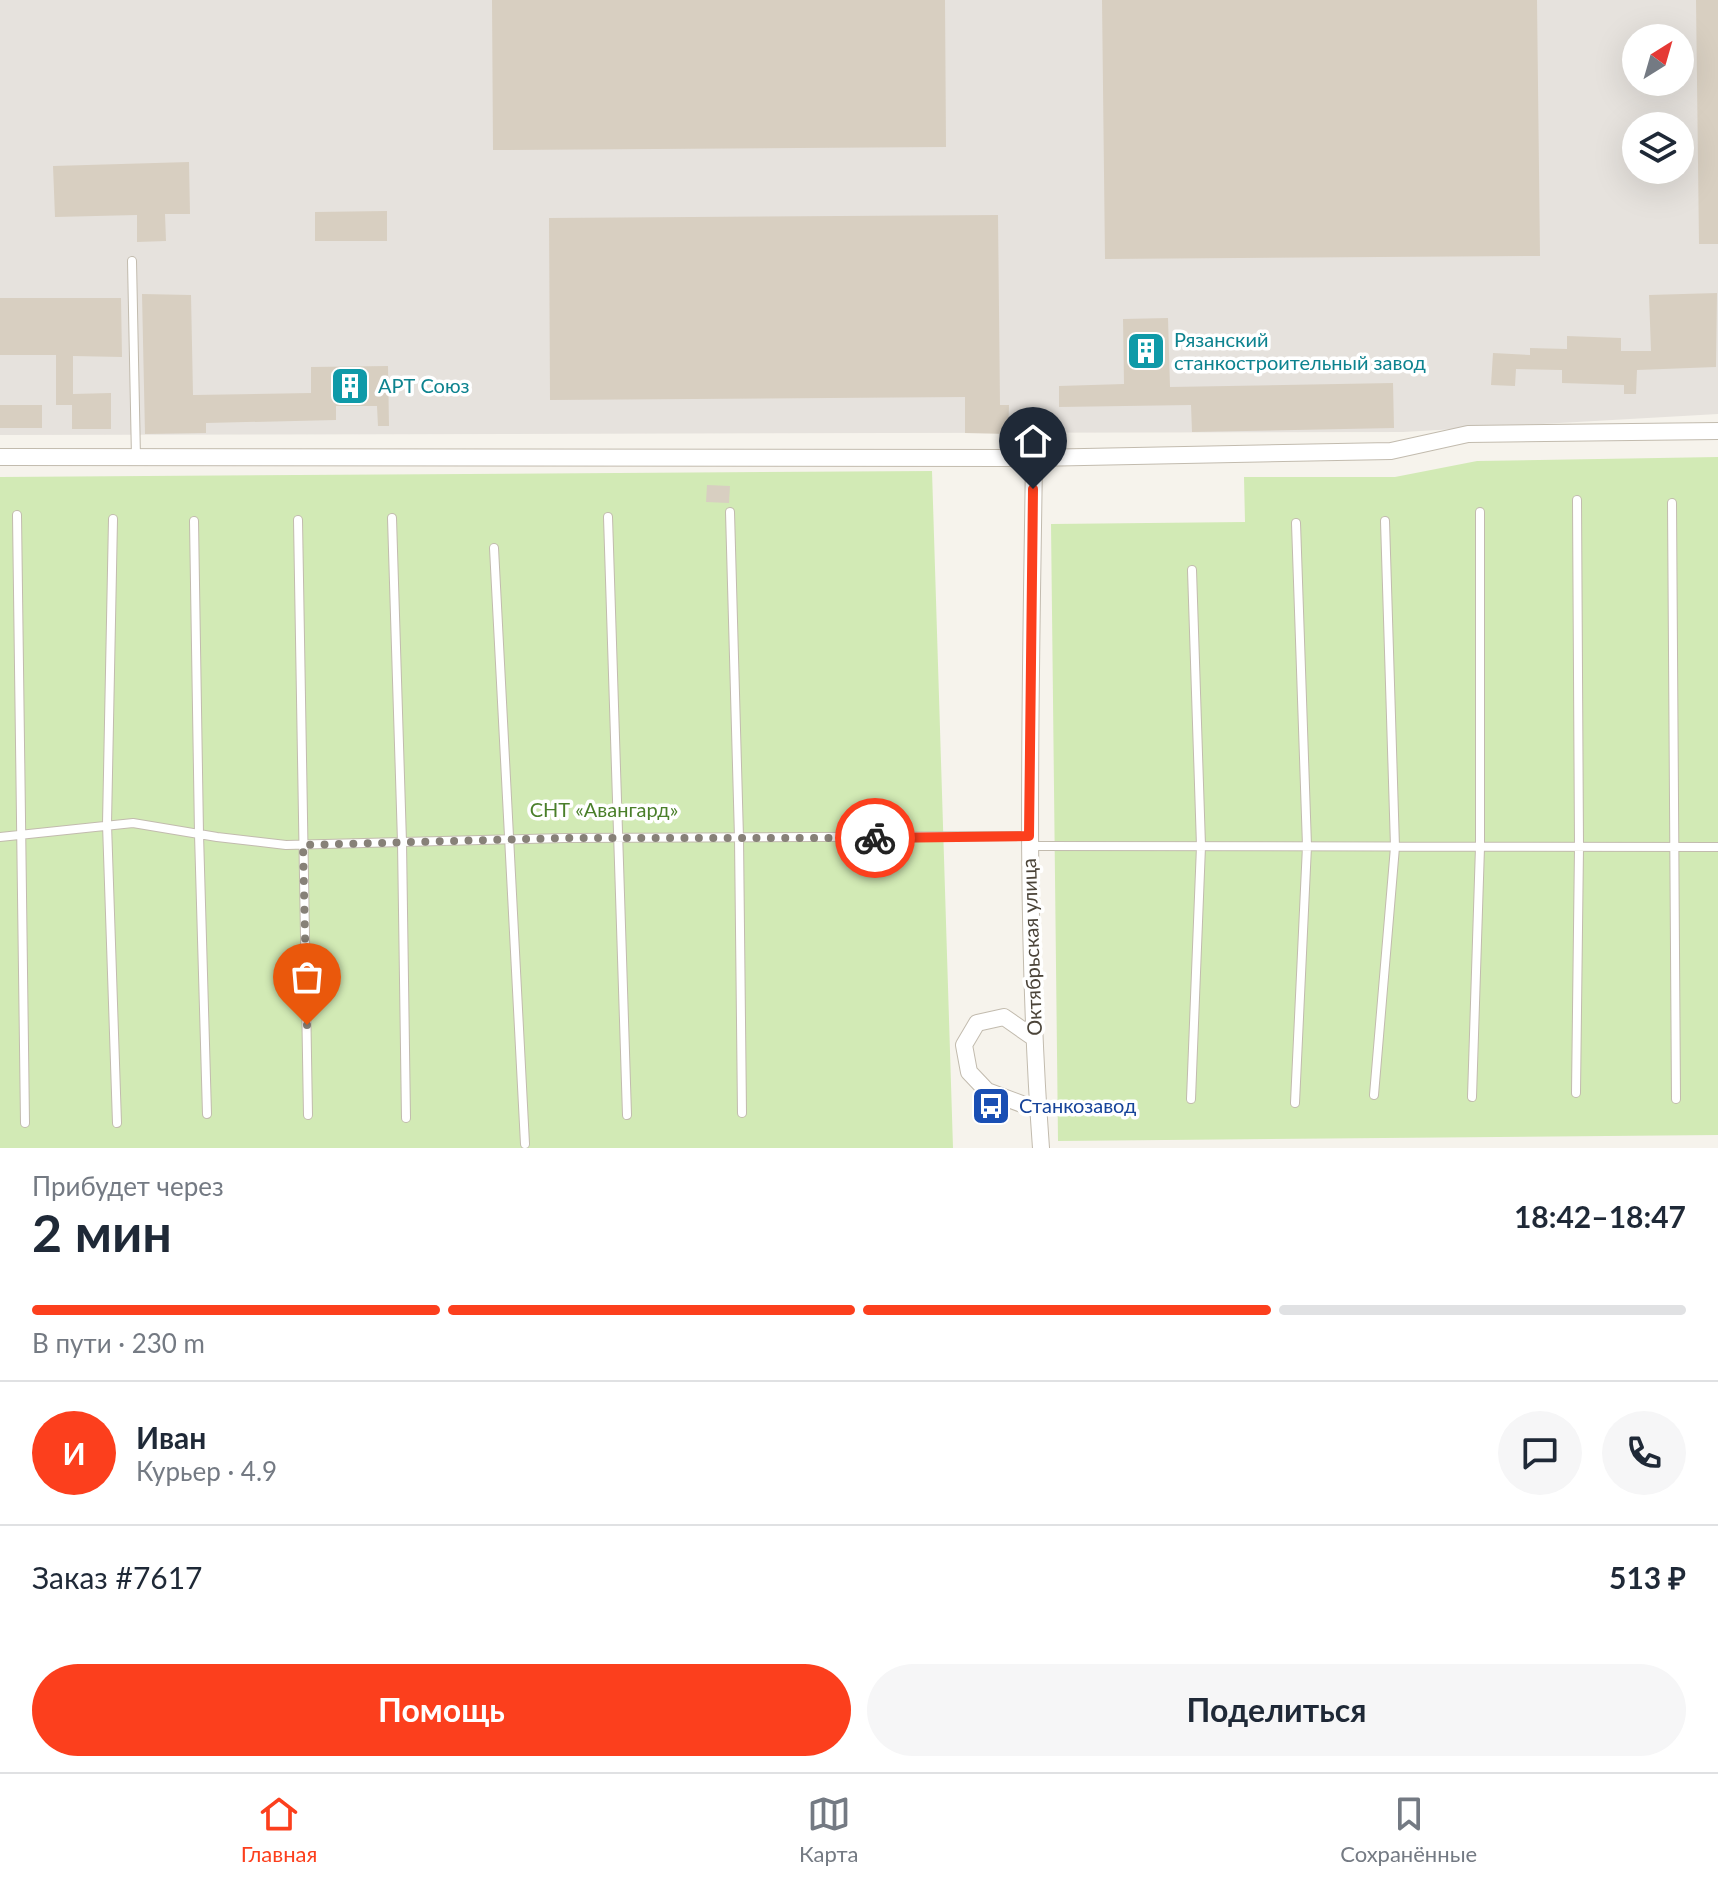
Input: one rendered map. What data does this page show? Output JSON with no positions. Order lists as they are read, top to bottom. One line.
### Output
{"streets":{"street":["Октябрьская улица"]},"parks":["СНТ «Авангард»"],"places":{"building":["Рязанский станкостроительный завод","АРТ Союз"],"bus stop":["Станкозавод"]},"north":"top right","page":{"heading":["2 мин","Прибудет через","18:42–18:47"],"panel":["Иван","Курьер · 4.9","Заказ #7617","513 ₽"],"bar":"В пути · 230 m","round":"И","buttons":["Помощь","Поделиться"],"tabs":["Главная","Карта","Сохранённые"]}}
